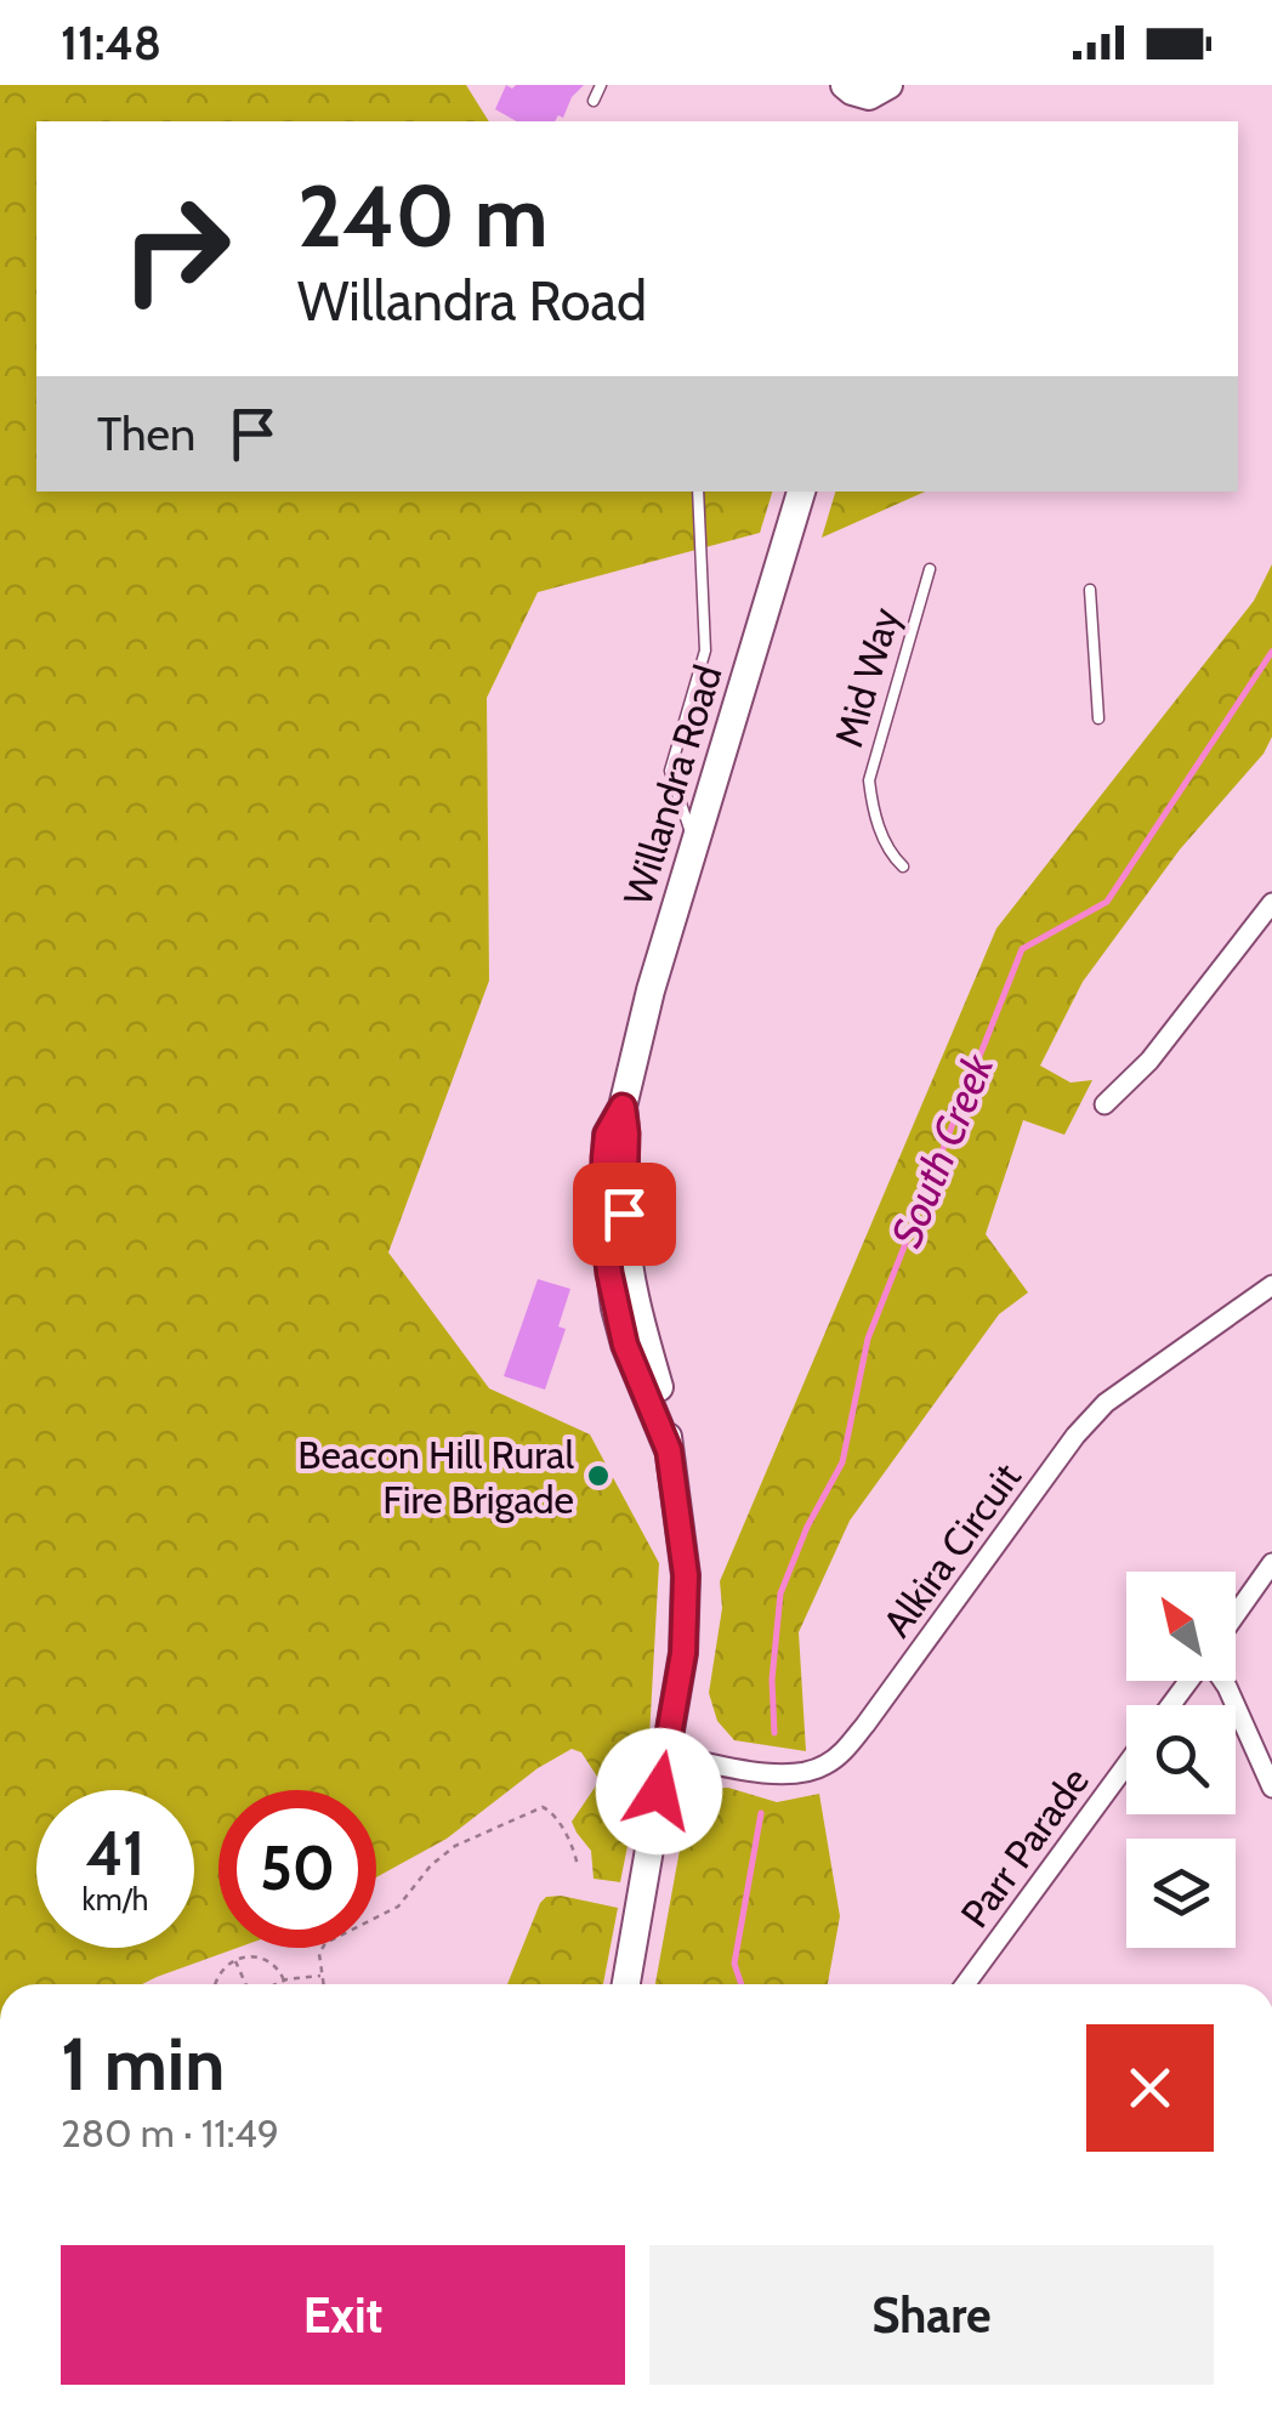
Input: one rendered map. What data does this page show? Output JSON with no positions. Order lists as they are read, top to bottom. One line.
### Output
{"streets":{"main road":["Willandra Road"],"street":["Alkira Circuit","Parr Parade"],"lane":["Mid Way"]},"crossings":[["Willandra Road","Alkira Circuit"]],"water":["South Creek"],"places":["Beacon Hill Rural Fire Brigade"],"north":"top left","page":{"status":"11:48","turn":["240 m","Willandra Road"],"then":"Then","speed":"41 km/h","limit":"50","heading":["1 min","280 m · 11:49"],"buttons":["Exit","Share"]}}
